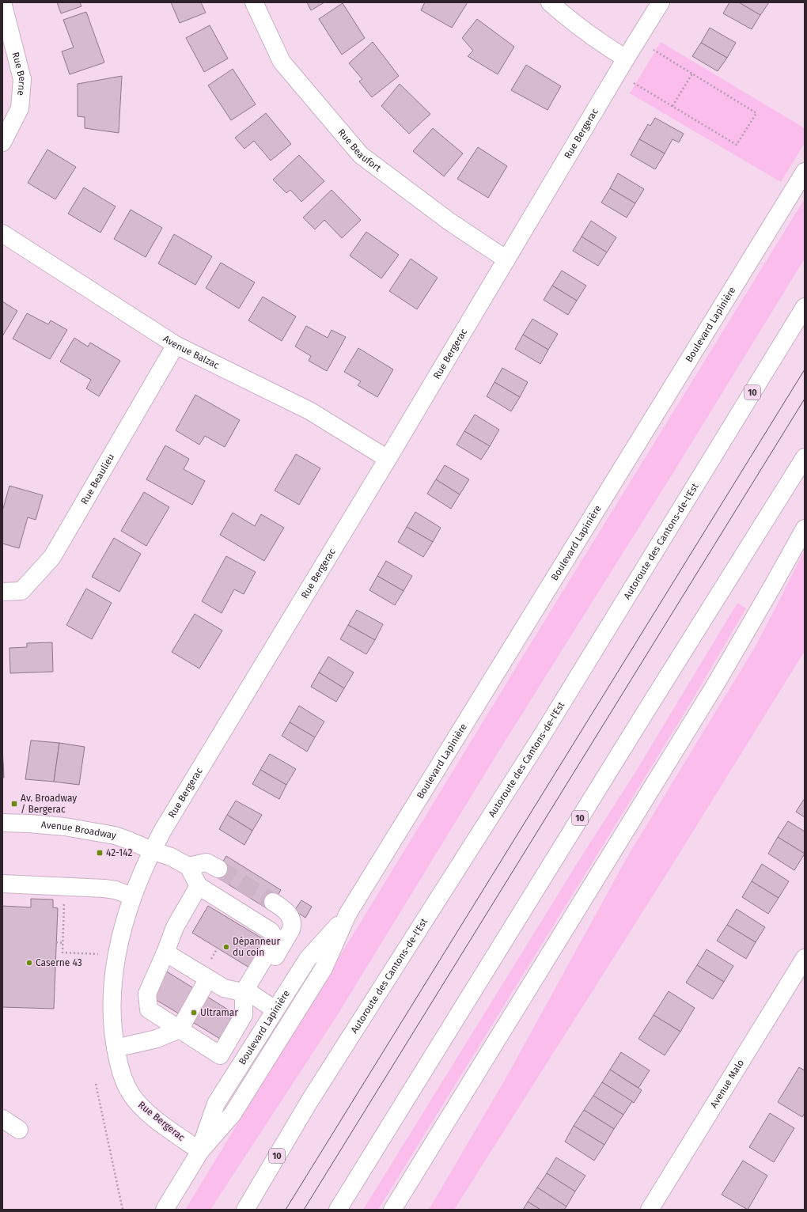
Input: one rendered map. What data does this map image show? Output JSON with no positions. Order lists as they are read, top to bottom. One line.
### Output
{"streets":{"main road":["Rue Berne","Rue Bergerac","Rue Beaufort","Boulevard Lapinière","Avenue Balzac","10","Rue Beaulieu","Autoroute des Cantons-de-l'Est","Avenue Broadway","Avenue Malo"]},"crossings":[["Rue Bergerac","Rue Beaufort"],["Rue Bergerac","Boulevard Lapinière"],["Rue Bergerac","Avenue Balzac"],["Rue Bergerac","Avenue Broadway"],["Avenue Balzac","Rue Beaulieu"]],"places":{"transit":["Av. Broadway / Bergerac","42-142"],"other":["Dépanneur du coin","Caserne 43","Ultramar"]}}
